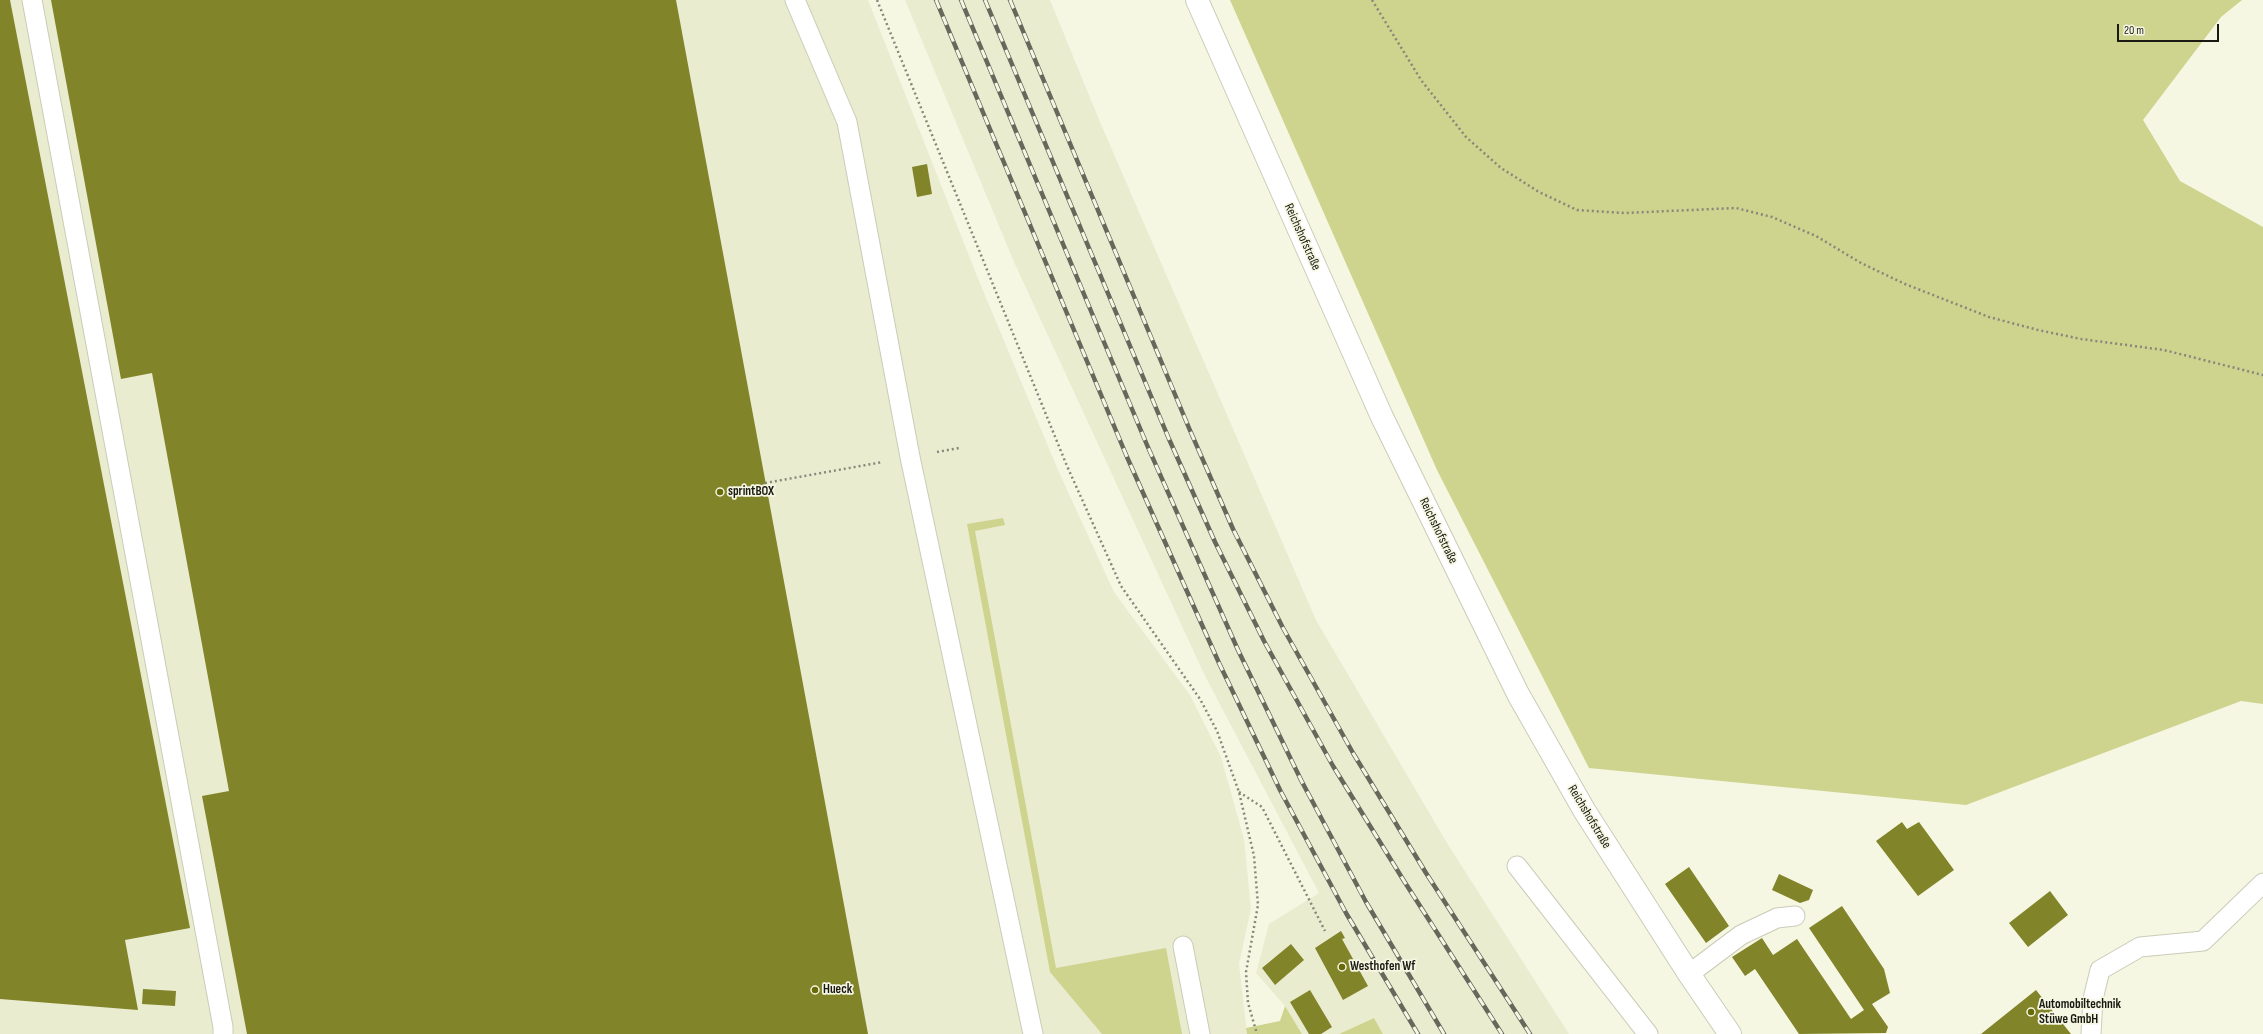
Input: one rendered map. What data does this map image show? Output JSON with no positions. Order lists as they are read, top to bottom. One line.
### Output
{"streets":{"street":["Reichshofstraße"]},"places":["sprintBOX","Westhofen Wf","Hueck","Automobiltechnik Stüwe GmbH"],"scale_bar":"20 m"}
